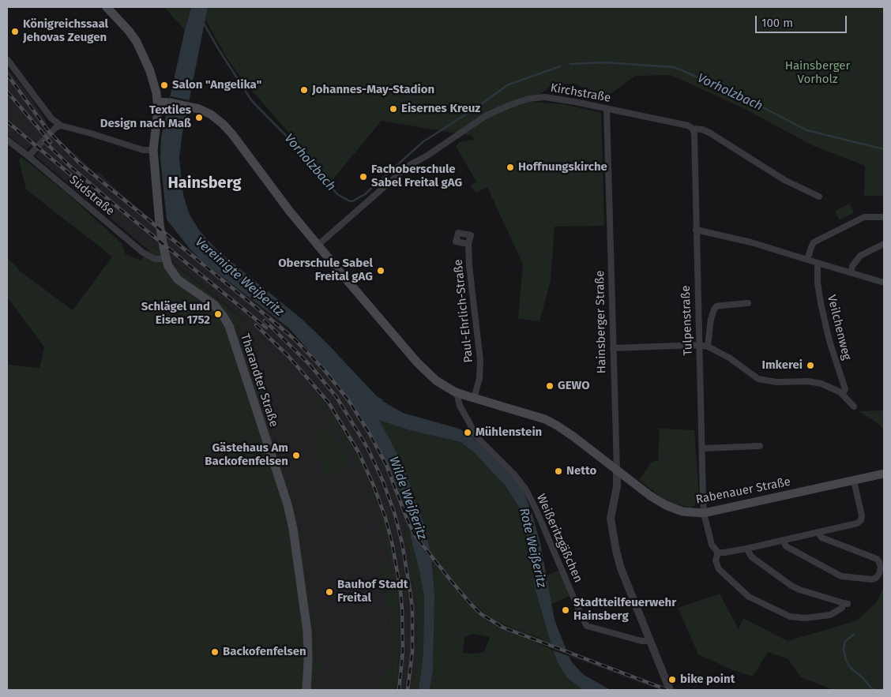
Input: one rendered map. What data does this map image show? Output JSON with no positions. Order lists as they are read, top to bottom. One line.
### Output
{"streets":{"main road":["Tharandter Straße","Rabenauer Straße"],"street":["Kirchstraße","Südstraße","Paul-Ehrlich-Straße","Tulpenstraße","Hainsberger Straße","Veilchenweg","Weißeritzgäßchen"]},"crossings":[["Kirchstraße","Tulpenstraße"],["Kirchstraße","Hainsberger Straße"],["Kirchstraße","Rabenauer Straße"],["Südstraße","Tharandter Straße"],["Paul-Ehrlich-Straße","Rabenauer Straße"],["Tulpenstraße","Rabenauer Straße"],["Hainsberger Straße","Rabenauer Straße"],["Hainsberger Straße","Weißeritzgäßchen"],["Tharandter Straße","Rabenauer Straße"],["Rabenauer Straße","Weißeritzgäßchen"]],"districts":["Hainsberg"],"water":["Vorholzbach","Vereinigte Weißeritz","Wilde Weißeritz","Rote Weißeritz"],"parks":["Hainsberger Vorholz"],"places":["Königreichssaal Jehovas Zeugen","Salon \"Angelika\"","Johannes-May-Stadion","Eisernes Kreuz","Textiles Design nach Maß","Hoffnungskirche","Fachoberschule Sabel Freital gAG","Oberschule Sabel Freital gAG","Schlägel und Eisen 1752","Imkerei","GEWO","Mühlenstein","Gästehaus Am Backofenfelsen","Netto","Bauhof Stadt Freital","Stadtteilfeuerwehr Hainsberg","Backofenfelsen","bike point"],"scale_bar":"100 m"}
